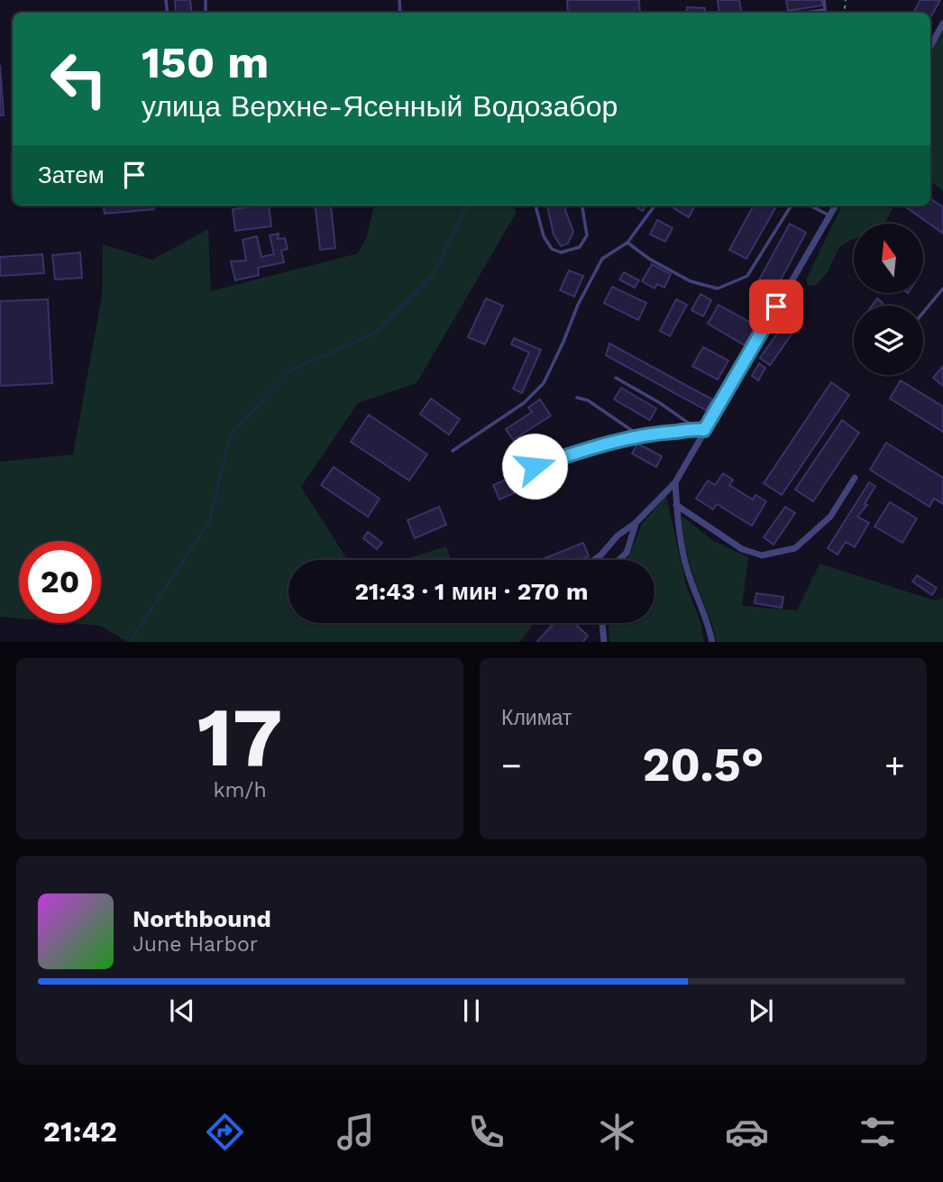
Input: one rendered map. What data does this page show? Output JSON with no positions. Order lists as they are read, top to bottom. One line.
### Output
{"north":"top","page":{"turn":["150 m","улица Верхне-Ясенный Водозабор"],"then":"Затем","limit":"20","trip":"21:43 · 1 мин · 270 m","tile":[["17","km/h"],"Климат"],"heat":["−","20.5°","+"],"song":["Northbound","June Harbor"],"tabs":"21:42"}}
